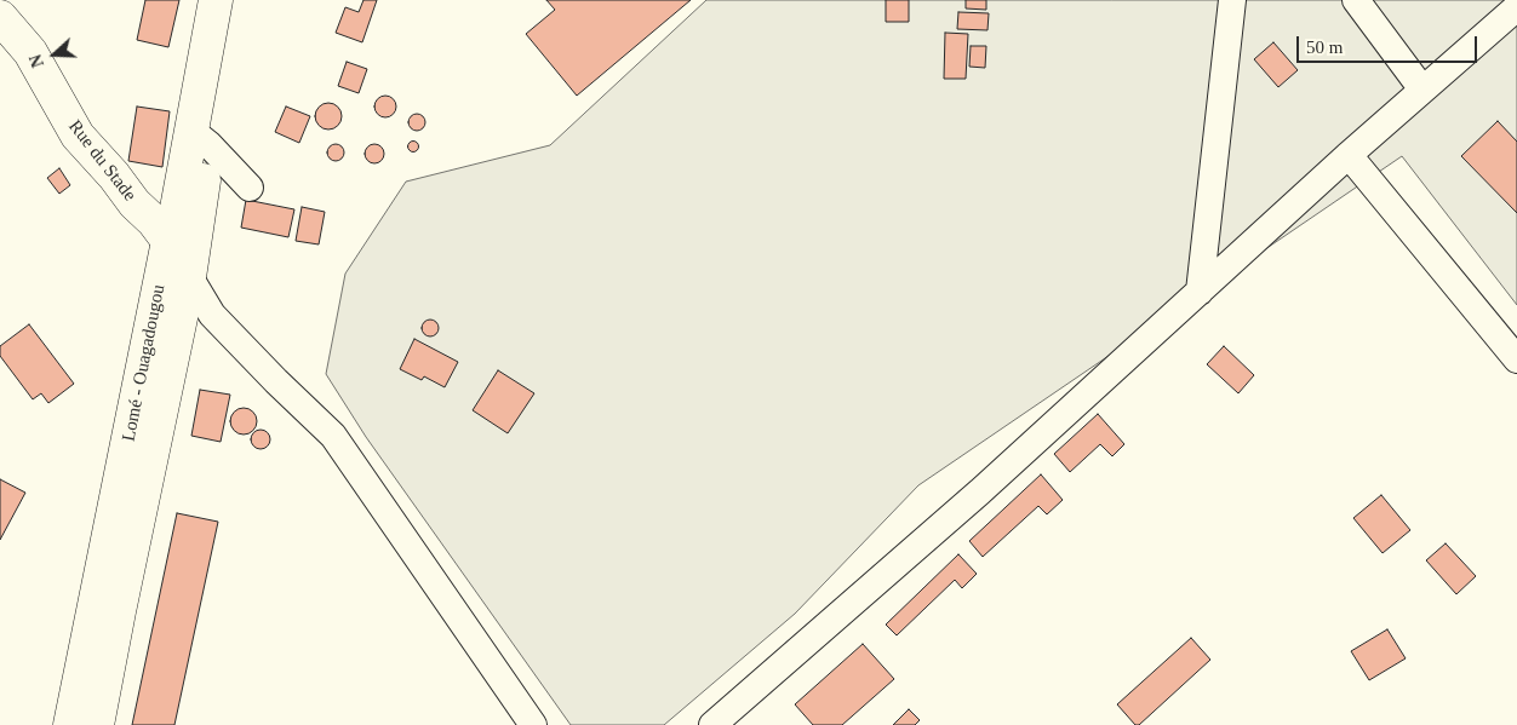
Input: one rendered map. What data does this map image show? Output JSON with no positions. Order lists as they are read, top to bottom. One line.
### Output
{"streets":{"main road":["Rue du Stade","Lomé - Ouagadougou"]},"crossings":[["Rue du Stade","Lomé - Ouagadougou"]],"scale_bar":"50 m","north":"left"}
